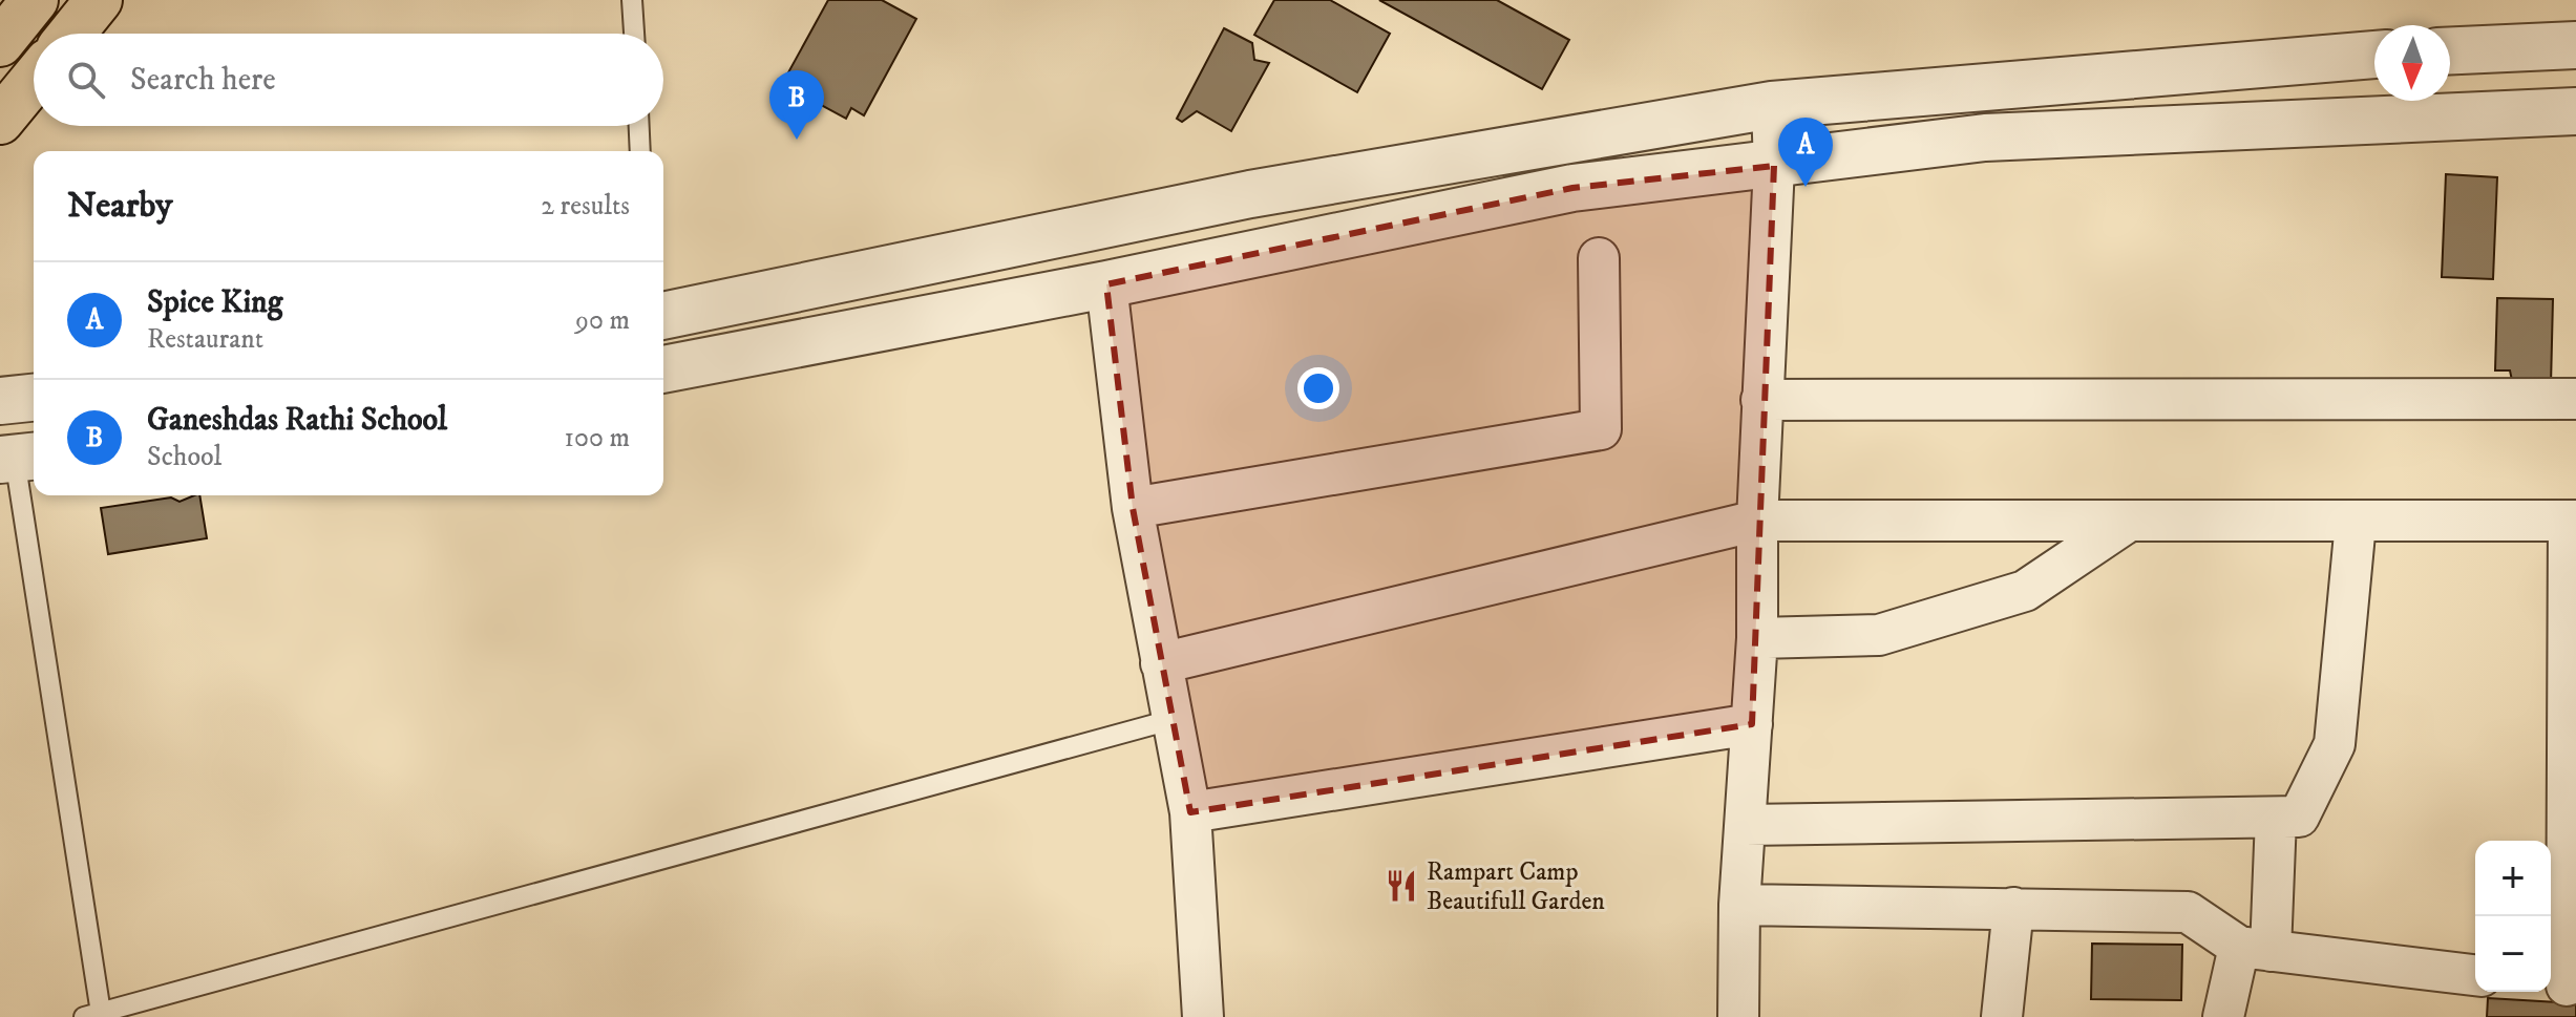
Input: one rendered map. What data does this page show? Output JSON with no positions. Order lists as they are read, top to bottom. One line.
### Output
{"places":{"restaurant":["Rampart Camp Beautifull Garden"]},"north":"bottom","page":{"search":"Search here","pins":["B","A"],"heading":["Nearby","2 results"],"list":[{"mark":"A","name":"Spice King","note":"Restaurant","value":"90 m"},{"mark":"B","name":"Ganeshdas Rathi School","note":"School","value":"100 m"}],"map_buttons":["+","−"]}}
